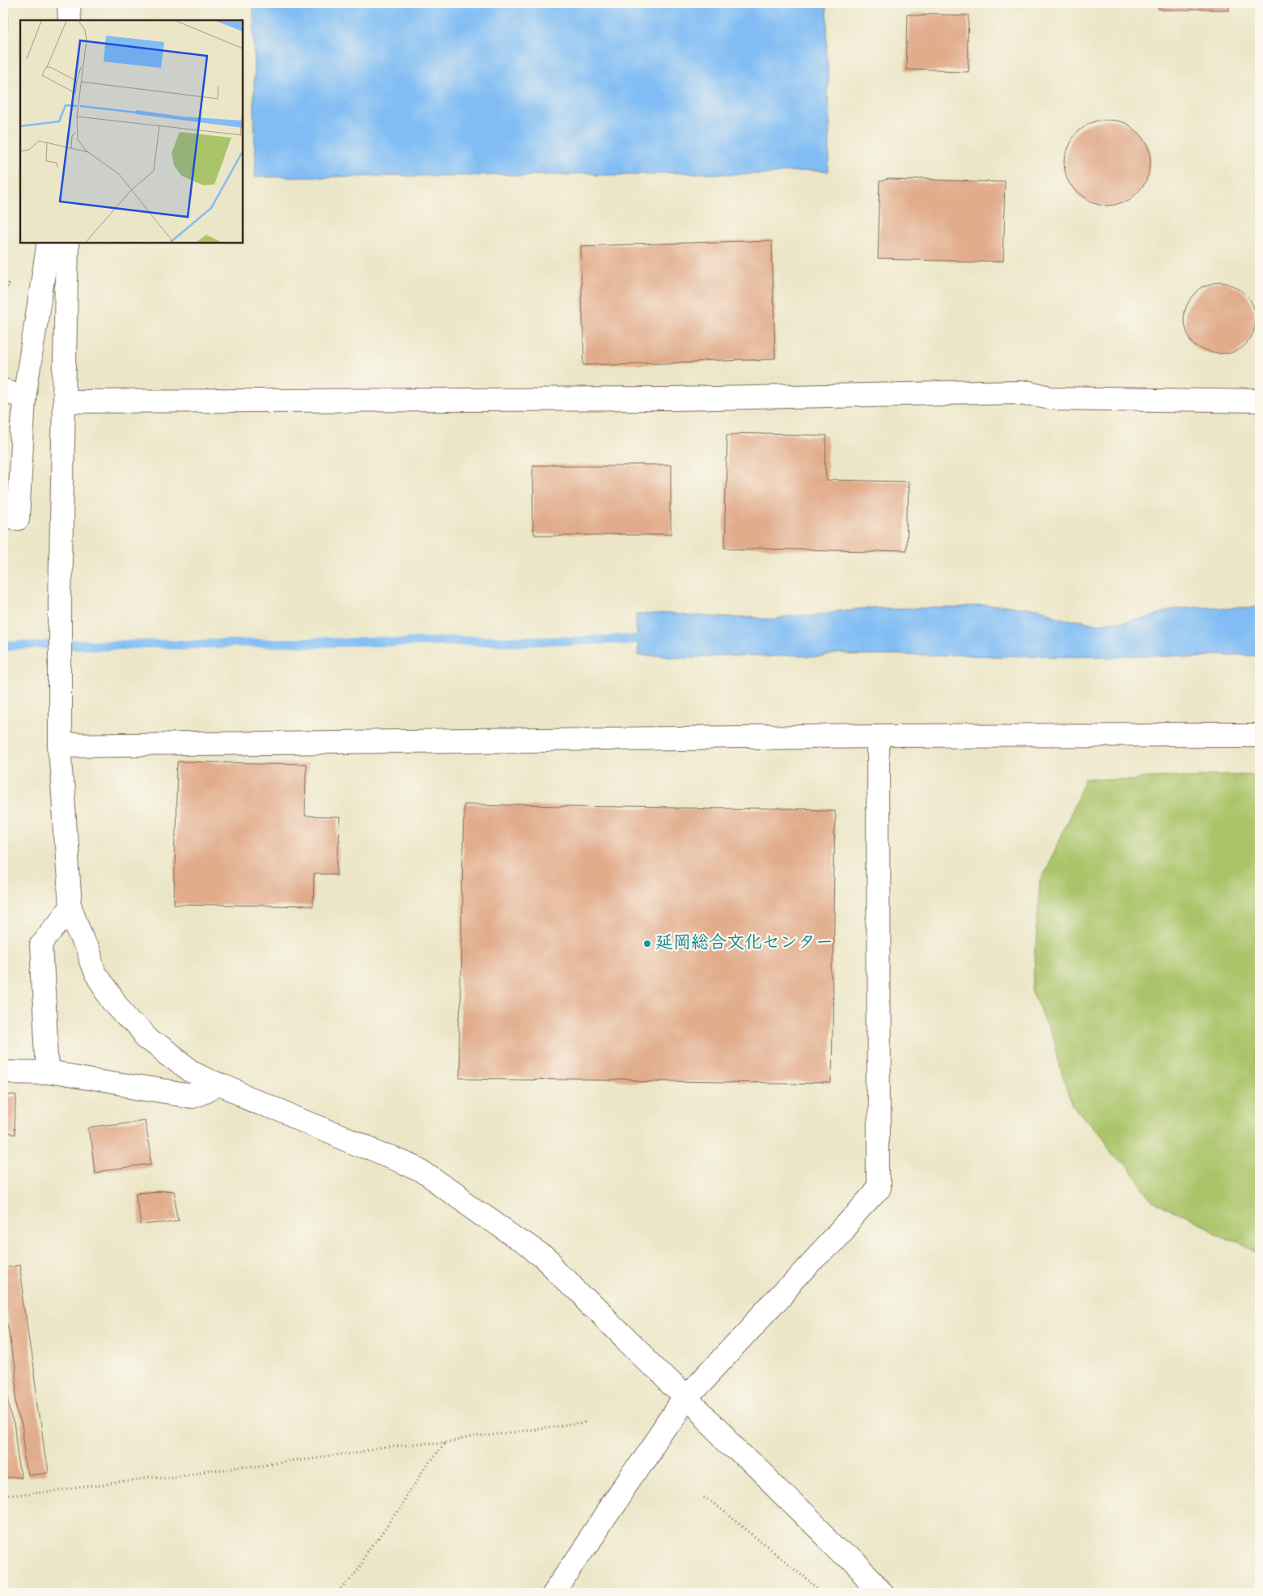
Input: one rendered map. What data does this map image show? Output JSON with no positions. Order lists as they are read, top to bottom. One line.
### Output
{"places":["延岡総合文化センター"]}
